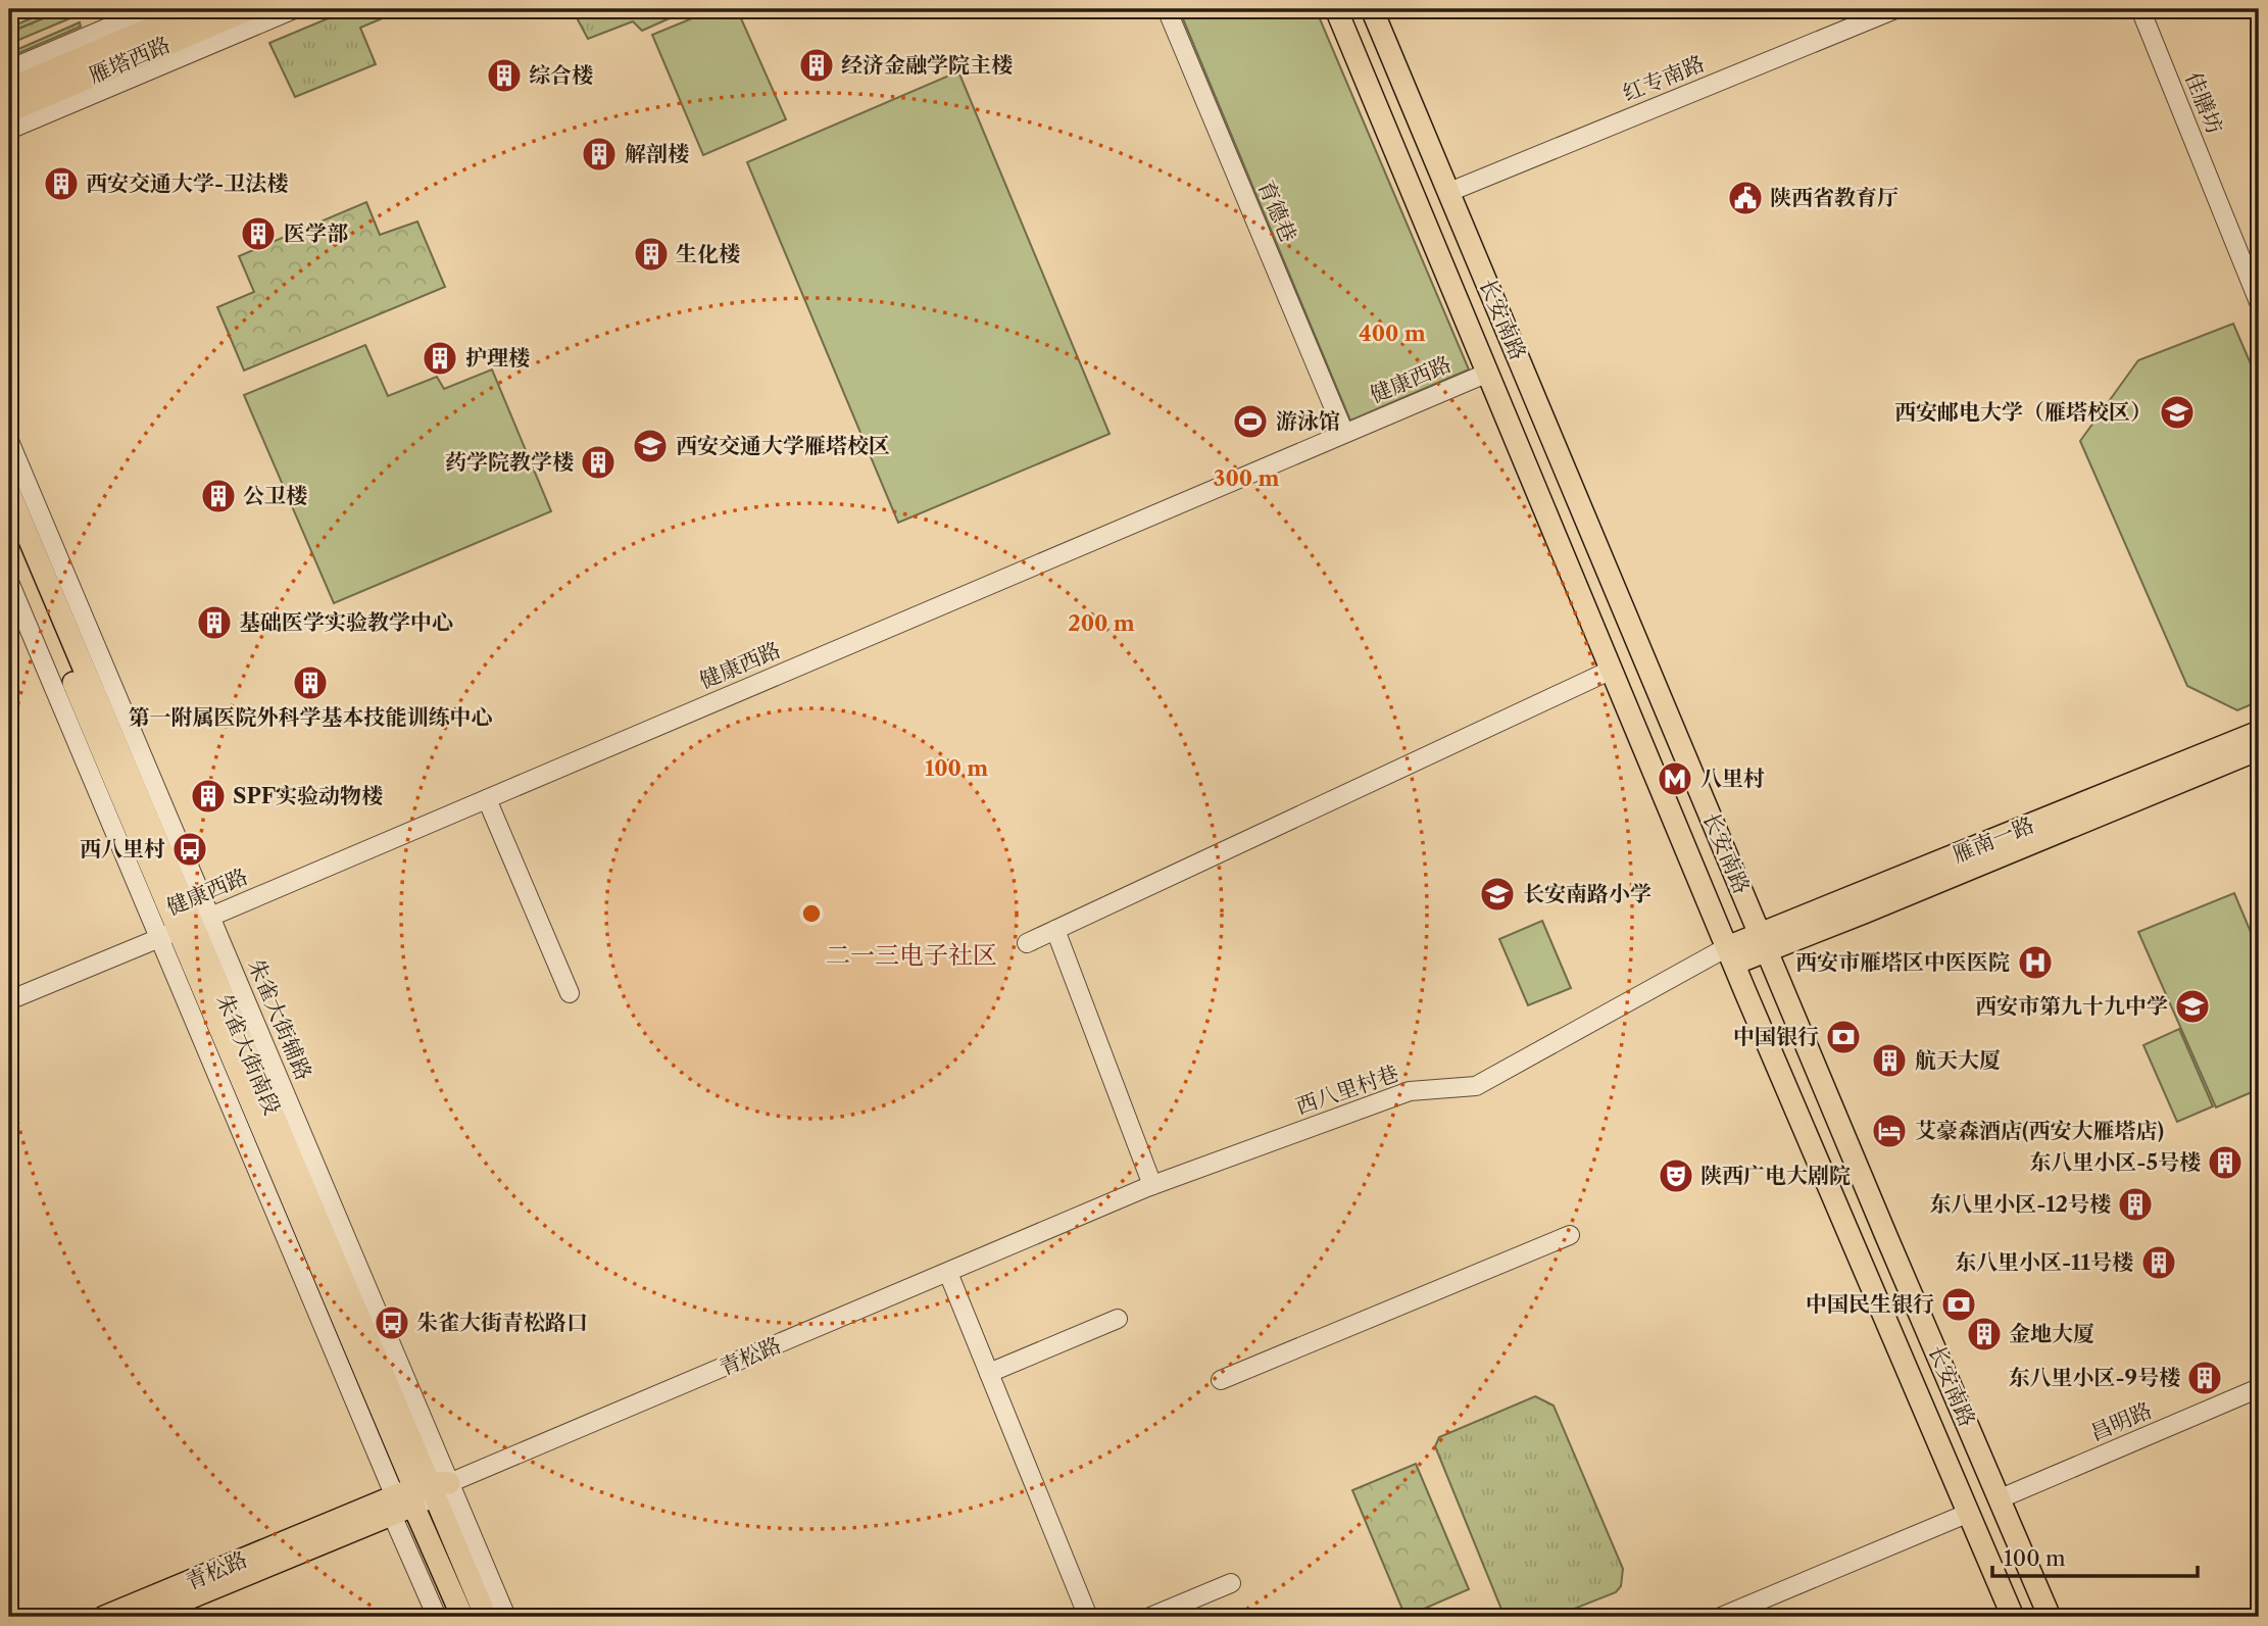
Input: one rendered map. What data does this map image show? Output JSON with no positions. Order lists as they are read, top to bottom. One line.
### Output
{"streets":{"main road":["雁塔西路","长安南路","雁南一路","朱雀大街南段","青松路"],"street":["红专南路","佳膳坊","育德巷","健康西路","西八里村巷","昌明路"]},"crossings":[["红专南路","长安南路"],["育德巷","健康西路"],["长安南路","健康西路"],["长安南路","雁南一路"],["长安南路","西八里村巷"],["长安南路","昌明路"],["健康西路","朱雀大街南段"],["雁南一路","西八里村巷"],["朱雀大街南段","青松路"],["西八里村巷","青松路"]],"districts":["二一三电子社区"],"places":{"building":["经济金融学院主楼","综合楼","解剖楼","西安交通大学-卫法楼","医学部","生化楼","护理楼","药学院教学楼","公卫楼","基础医学实验教学中心","第一附属医院外科学基本技能训练中心","SPF实验动物楼","航天大厦","东八里小区-5号楼","东八里小区-12号楼","东八里小区-11号楼","金地大厦","东八里小区-9号楼"],"public building":["陕西省教育厅"],"school or university":["西安邮电大学（雁塔校区）","西安交通大学雁塔校区","长安南路小学","西安市第九十九中学"],"sports":["游泳馆"],"metro station":["八里村"],"bus stop":["西八里村","朱雀大街青松路口"],"hospital":["西安市雁塔区中医医院"],"bank":["中国银行","中国民生银行"],"hotel":["艾豪森酒店(西安大雁塔店)"],"theatre":["陕西广电大剧院"]},"scale_bar":"100 m","rings":["400 m","300 m","200 m","100 m"]}
